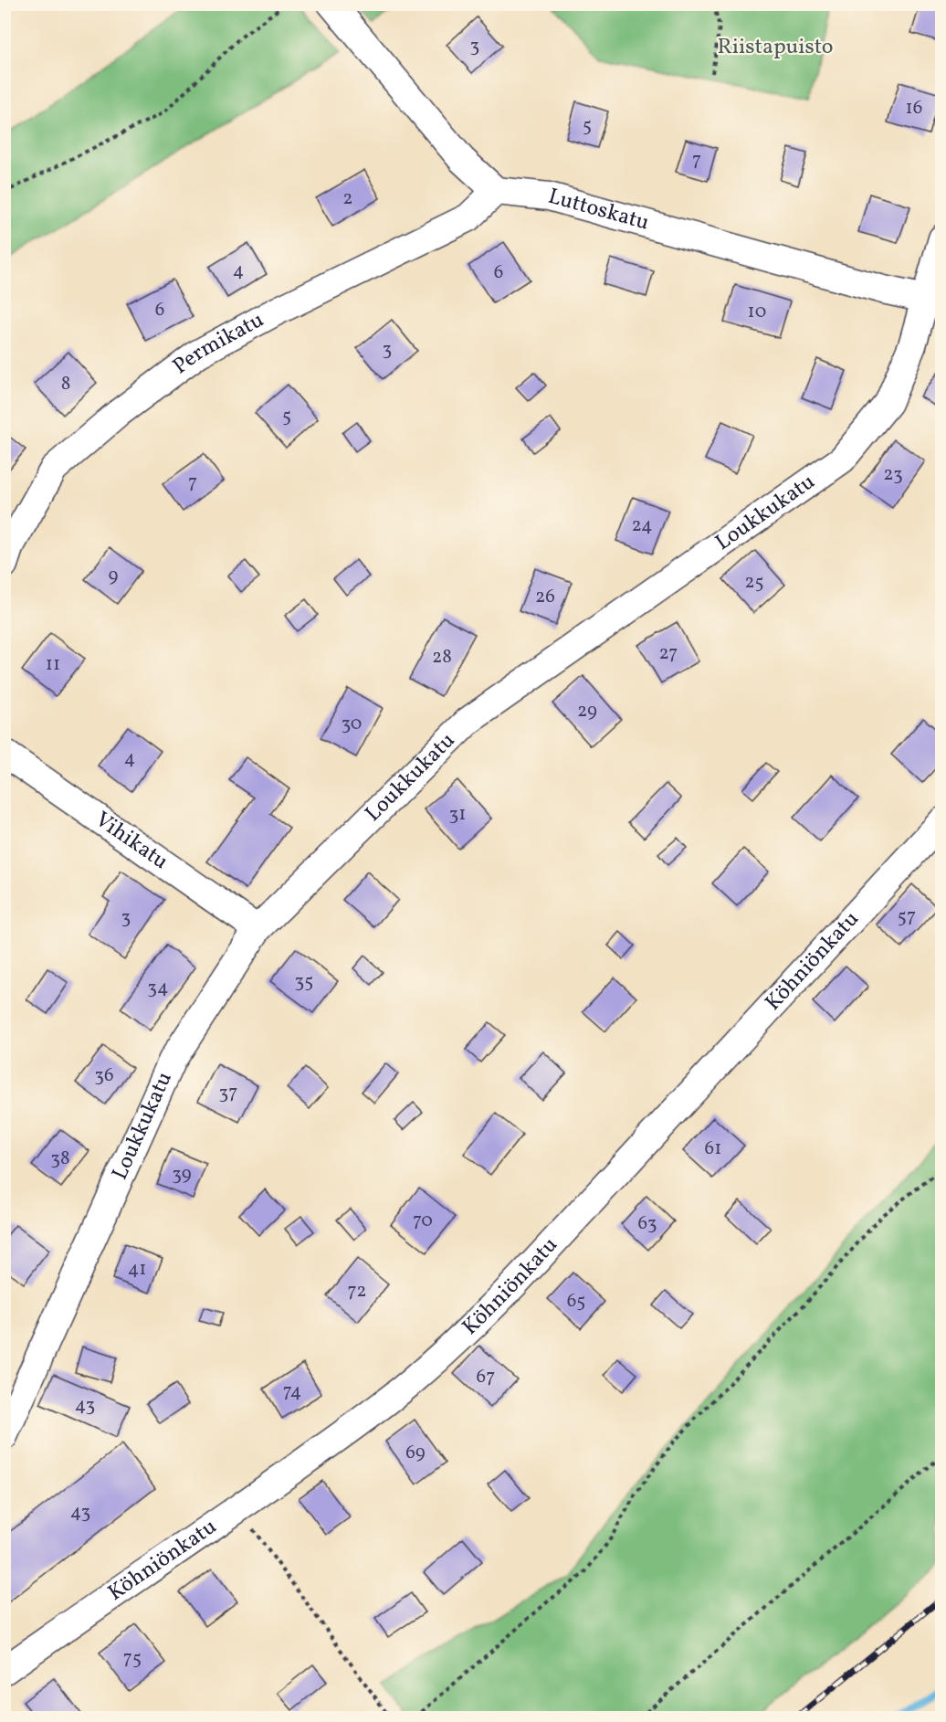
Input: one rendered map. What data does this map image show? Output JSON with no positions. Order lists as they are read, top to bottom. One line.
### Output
{"streets":{"street":["Luttoskatu","Permikatu","Loukkukatu","Vihikatu","Köhniönkatu"]},"crossings":[["Luttoskatu","Permikatu"],["Luttoskatu","Loukkukatu"],["Loukkukatu","Vihikatu"]],"parks":["Riistapuisto"],"house_numbers":["3","16","5","7","2","4","6","6","10","3","8","5","23","7","24","9","25","26","27","28","11","29","30","4","31","57","3","35","34","36","37","61","38","39","70","63","41","72","65","67","74","43","69","43","75"]}
